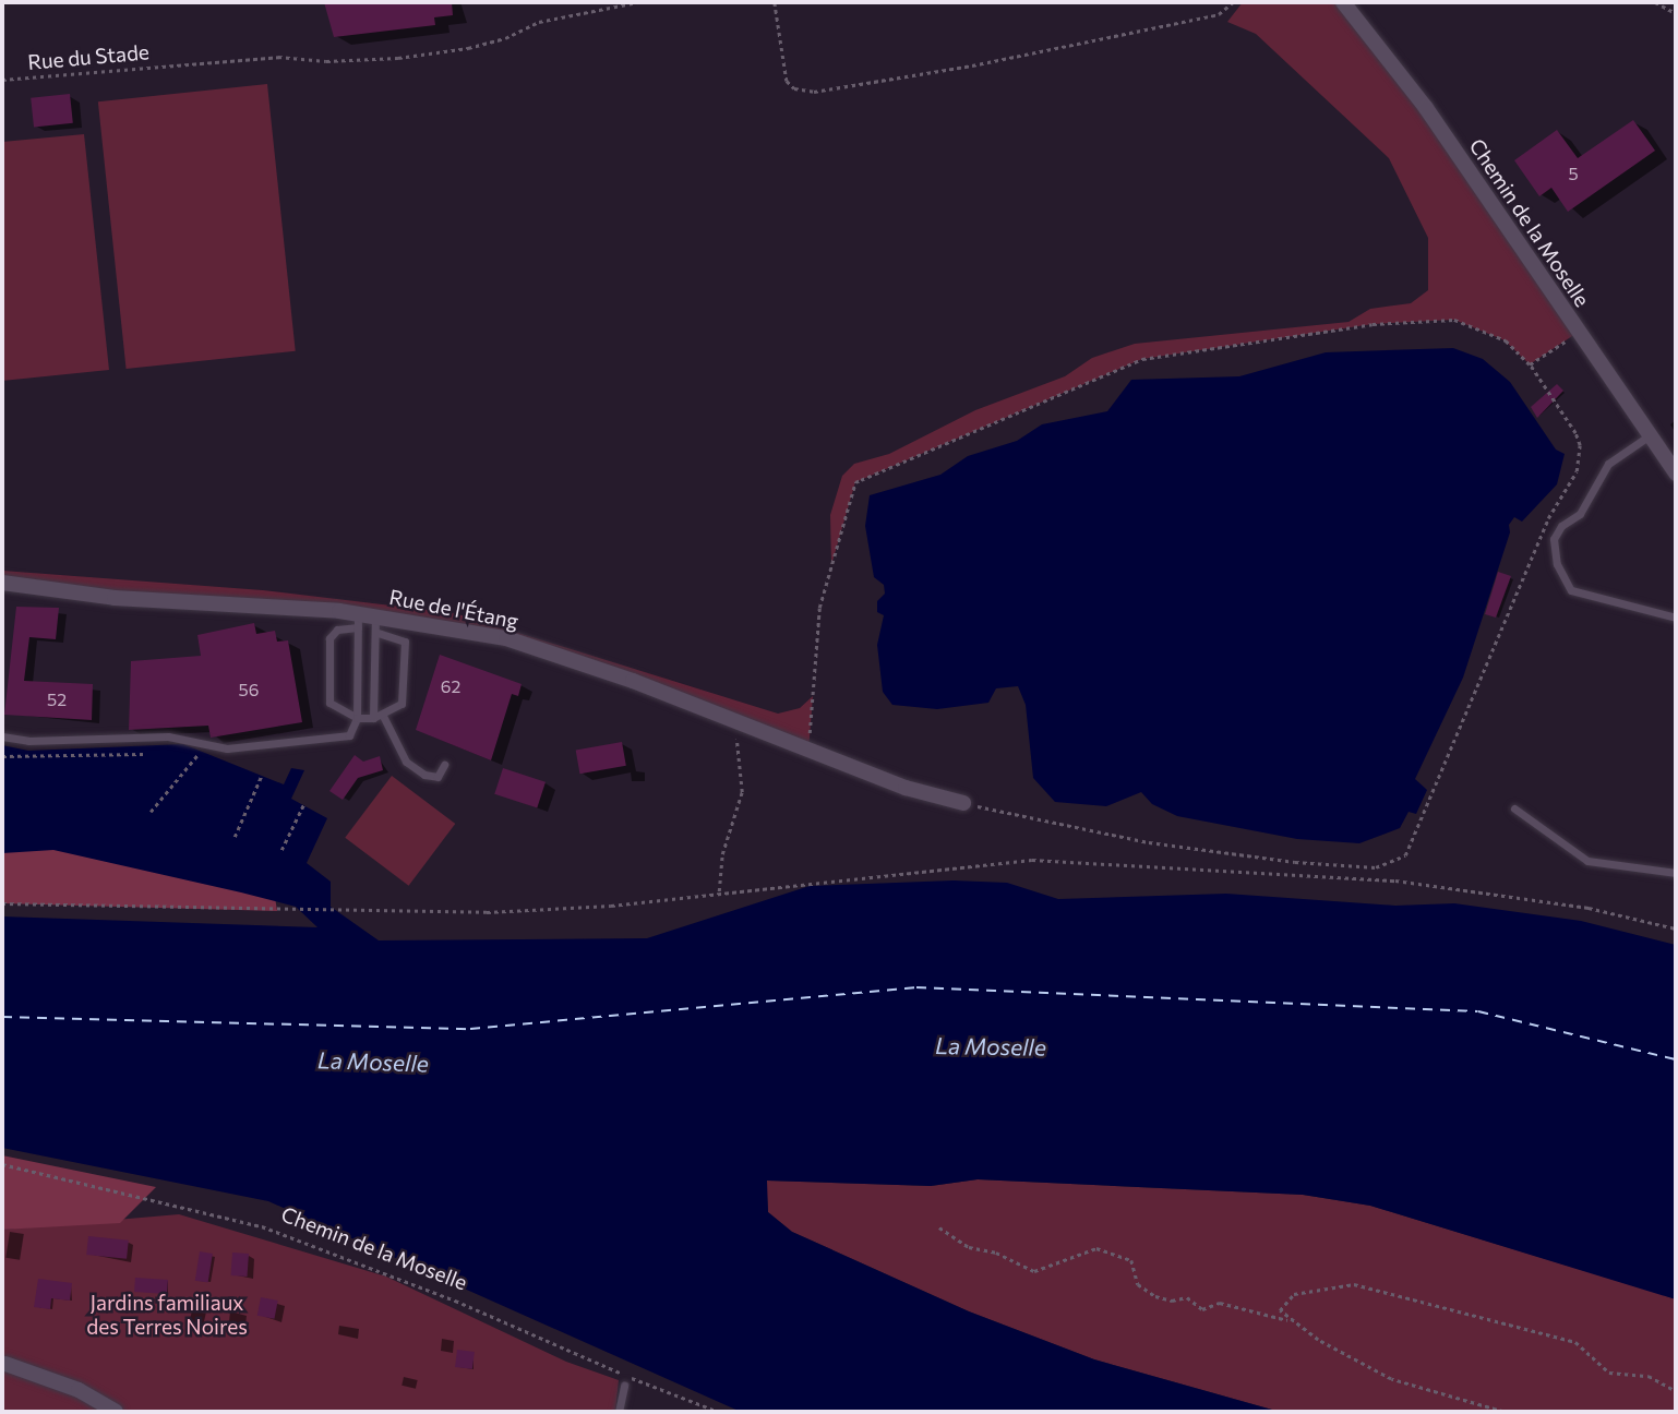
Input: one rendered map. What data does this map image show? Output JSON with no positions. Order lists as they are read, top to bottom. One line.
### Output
{"streets":{"street":["Chemin de la Moselle","Rue de l'Étang"],"path":["Rue du Stade"]},"water":["La Moselle"],"parks":["Jardins familiaux des Terres Noires"],"house_numbers":["5","62","56","52"]}
